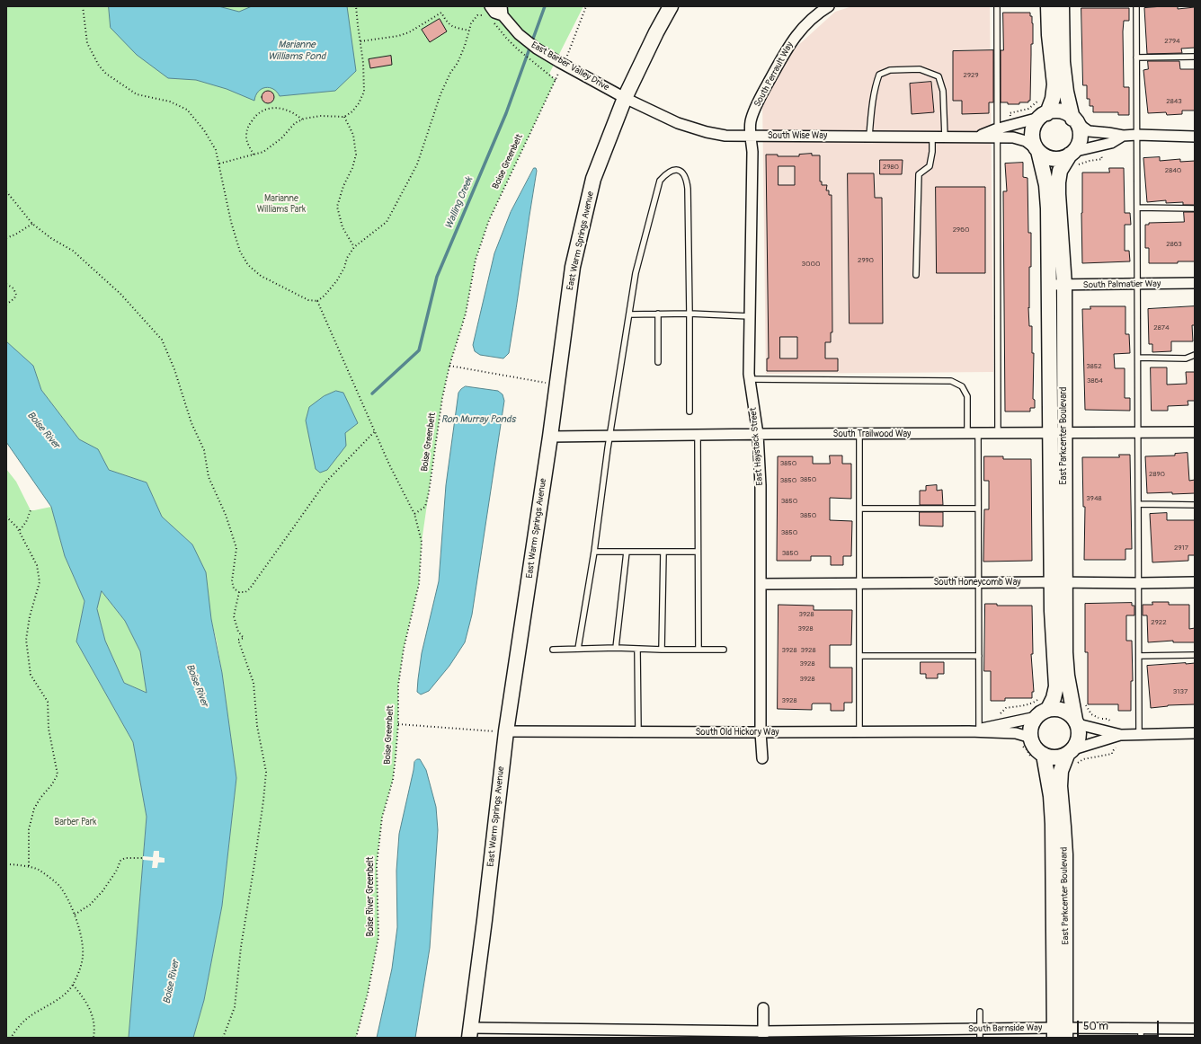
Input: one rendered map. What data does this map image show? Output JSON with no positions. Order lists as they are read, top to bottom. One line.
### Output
{"streets":{"street":["East Barber Valley Drive","South Perrault Way","South Wise Way","East Warm Springs Avenue","South Palmatier Way","South Trailwood Way","East Parkcenter Boulevard","East Haystack Street","South Honeycomb Way","South Old Hickory Way","South Barnside Way"],"path":["Boise Greenbelt","Boise River Greenbelt"]},"crossings":[["East Barber Valley Drive","South Wise Way"],["East Barber Valley Drive","East Warm Springs Avenue"],["South Perrault Way","South Wise Way"],["South Perrault Way","East Haystack Street"],["South Wise Way","East Warm Springs Avenue"],["South Wise Way","East Parkcenter Boulevard"],["South Wise Way","East Haystack Street"],["Boise Greenbelt","Boise River Greenbelt"],["East Warm Springs Avenue","South Trailwood Way"],["East Warm Springs Avenue","South Old Hickory Way"],["East Warm Springs Avenue","South Barnside Way"],["South Palmatier Way","East Parkcenter Boulevard"],["South Trailwood Way","East Parkcenter Boulevard"],["South Trailwood Way","East Haystack Street"],["East Parkcenter Boulevard","South Honeycomb Way"],["East Parkcenter Boulevard","South Old Hickory Way"],["East Parkcenter Boulevard","South Barnside Way"],["East Haystack Street","South Honeycomb Way"],["East Haystack Street","South Old Hickory Way"]],"water":["Marianne Williams Pond","Walling Creek","Ron Murray Ponds","Boise River"],"parks":["Marianne Williams Park","Barber Park"],"house_numbers":["2794","2929","2843","2980","2840","2960","2863","2990","3000","2874","3852","3864","3850","2890","3850","3850","3948","3850","3850","3850","2917","3850","3928","2922","3928","3928","3928","3928","3928","3137","3928"],"scale_bar":"50 m"}
